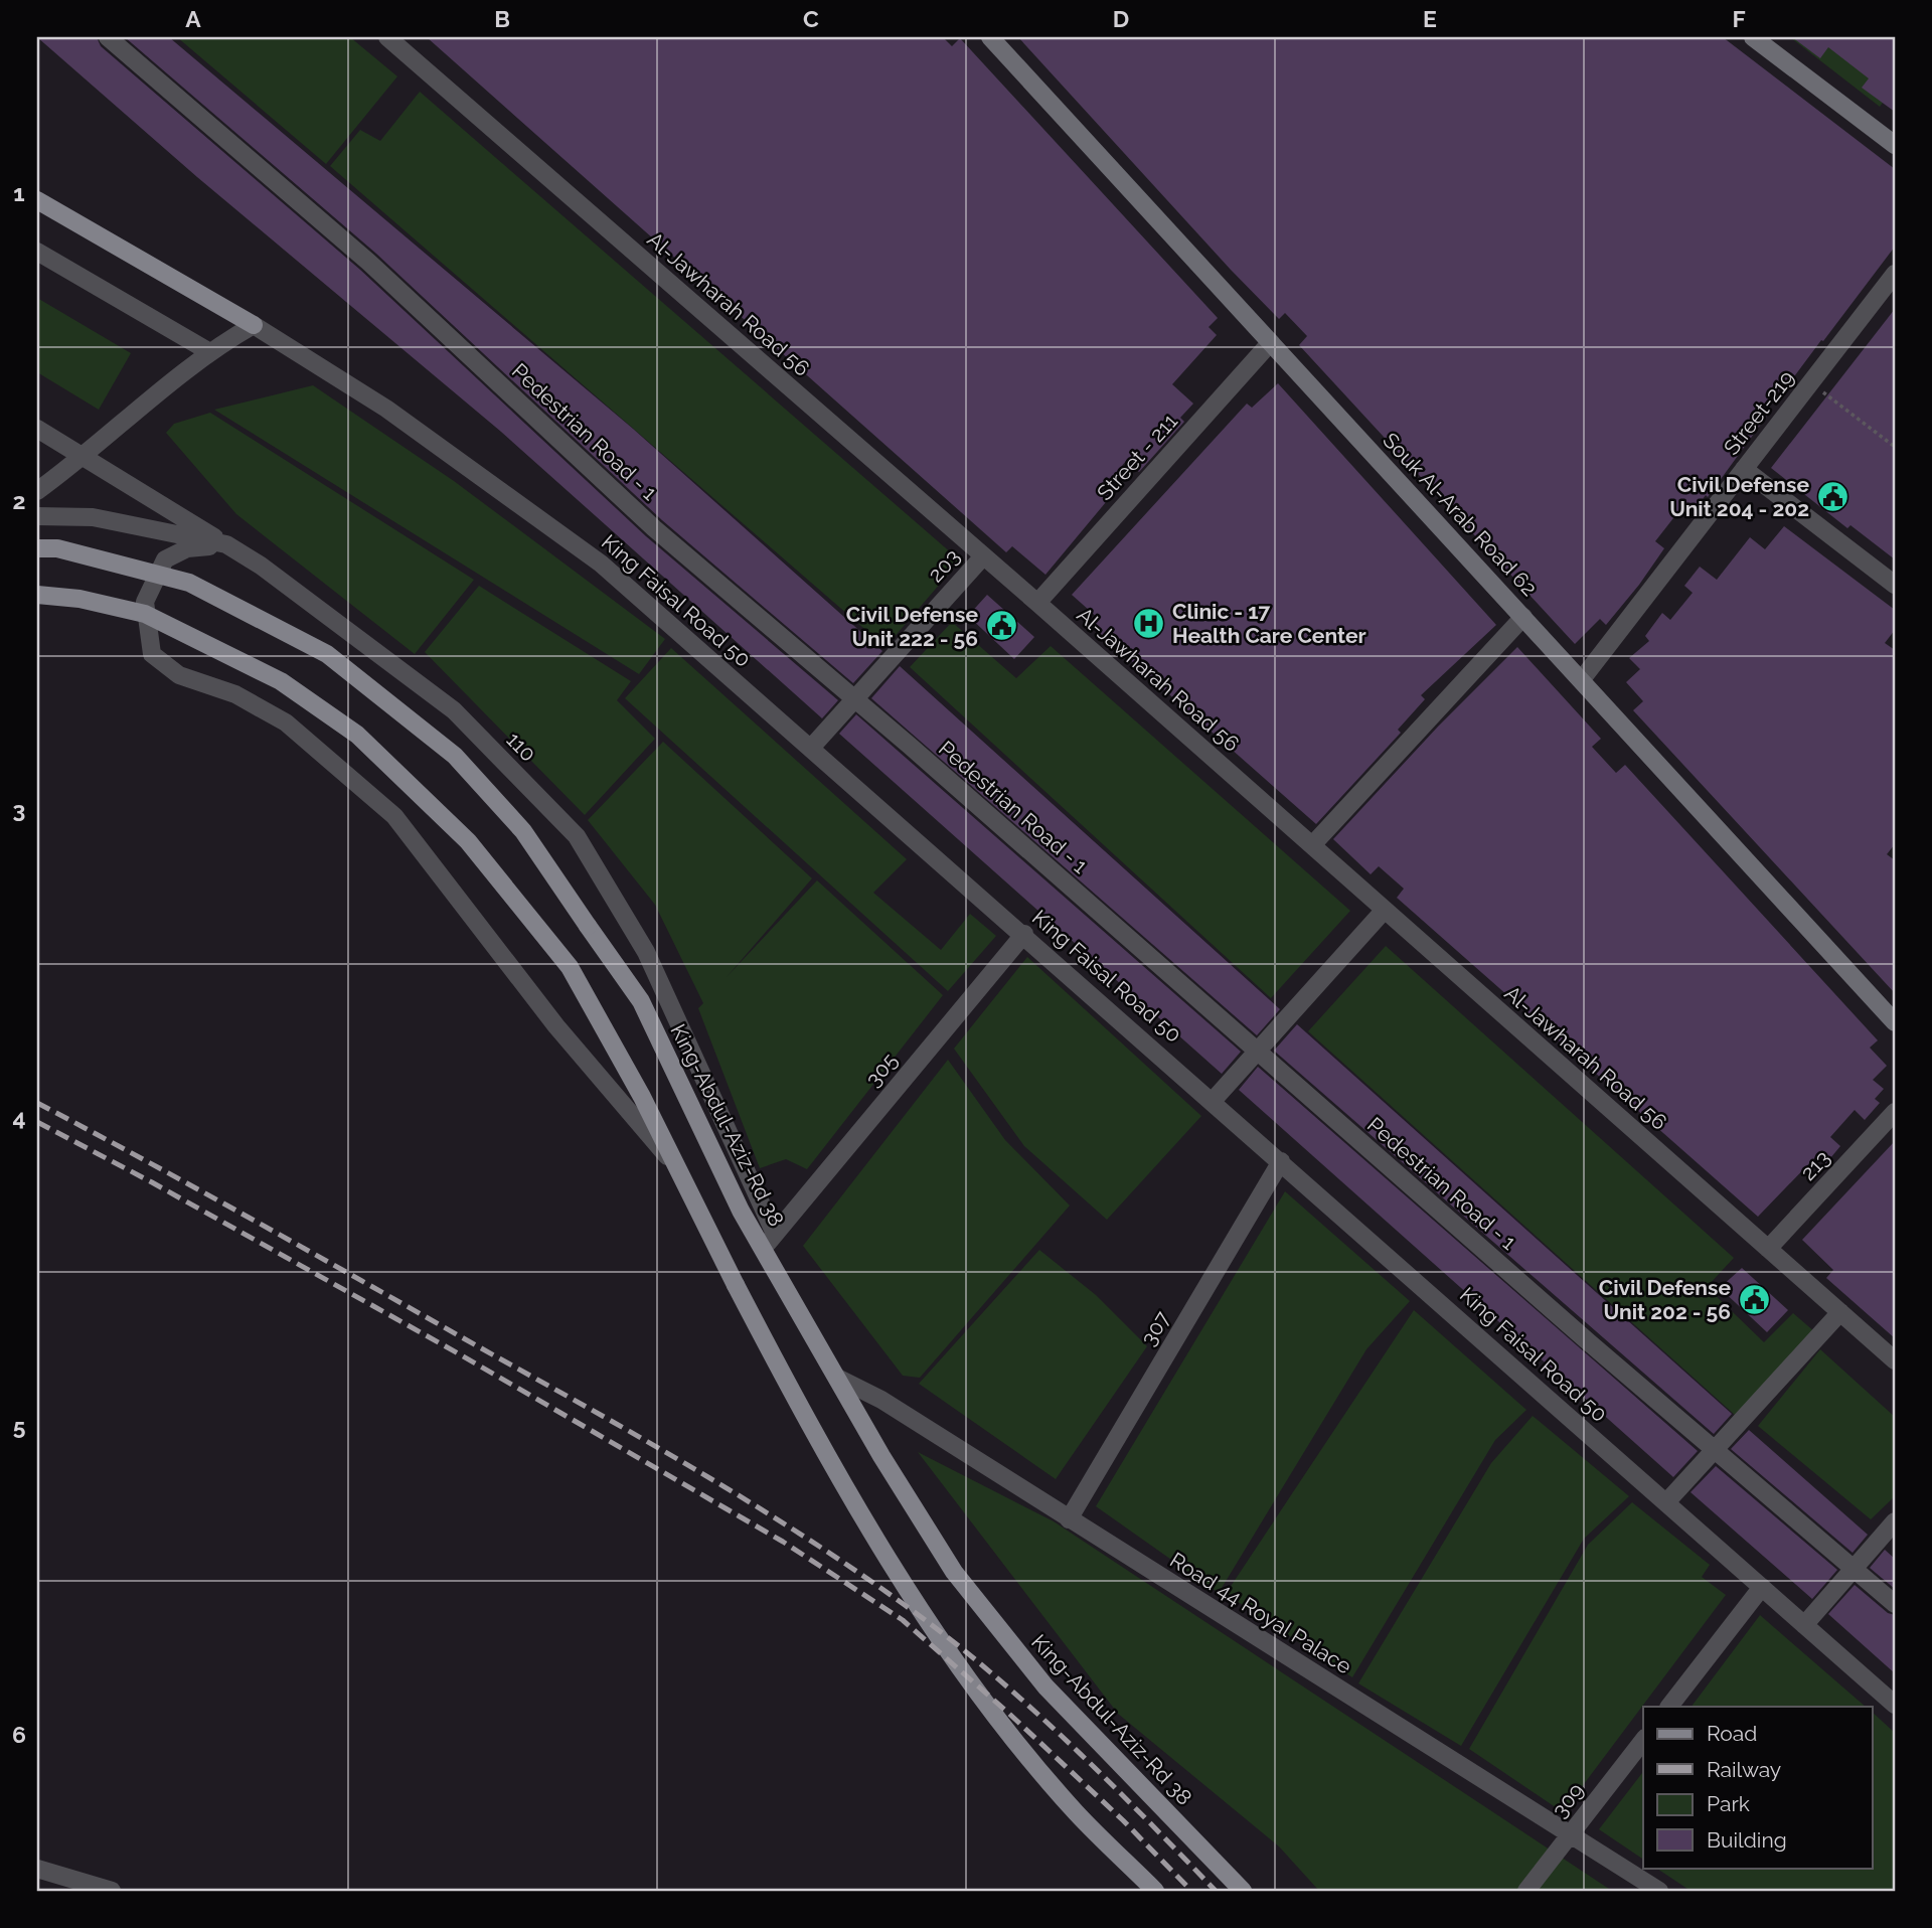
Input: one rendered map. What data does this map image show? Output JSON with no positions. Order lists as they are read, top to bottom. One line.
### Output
{"streets":{"main road":["Souk Al-Arab Road 62","King-Abdul-Aziz-Rd 38"],"street":["Al-Jawharah Road 56","Street-219","Pedestrian Road - 1","Street - 211","203","King Faisal Road 50","110","305","213","307","Road 44 Royal Palace","309"]},"crossings":[["Al-Jawharah Road 56","Street - 211"],["Al-Jawharah Road 56","203"],["Al-Jawharah Road 56","213"],["Street-219","Souk Al-Arab Road 62"],["Pedestrian Road - 1","203"],["Street - 211","Souk Al-Arab Road 62"],["203","King Faisal Road 50"],["King Faisal Road 50","305"],["King Faisal Road 50","307"],["110","305"],["110","King-Abdul-Aziz-Rd 38"],["305","King-Abdul-Aziz-Rd 38"],["King-Abdul-Aziz-Rd 38","Road 44 Royal Palace"],["307","Road 44 Royal Palace"],["Road 44 Royal Palace","309"]],"places":{"public building":["Civil Defense Unit 204 - 202","Civil Defense Unit 222 - 56","Civil Defense Unit 202 - 56"],"hospital":["Clinic - 17 Health Care Center"]},"legend":["Road","Railway","Park","Building"],"grid":{"columns":["A","B","C","D","E","F"],"rows":["1","2","3","4","5","6"]}}
